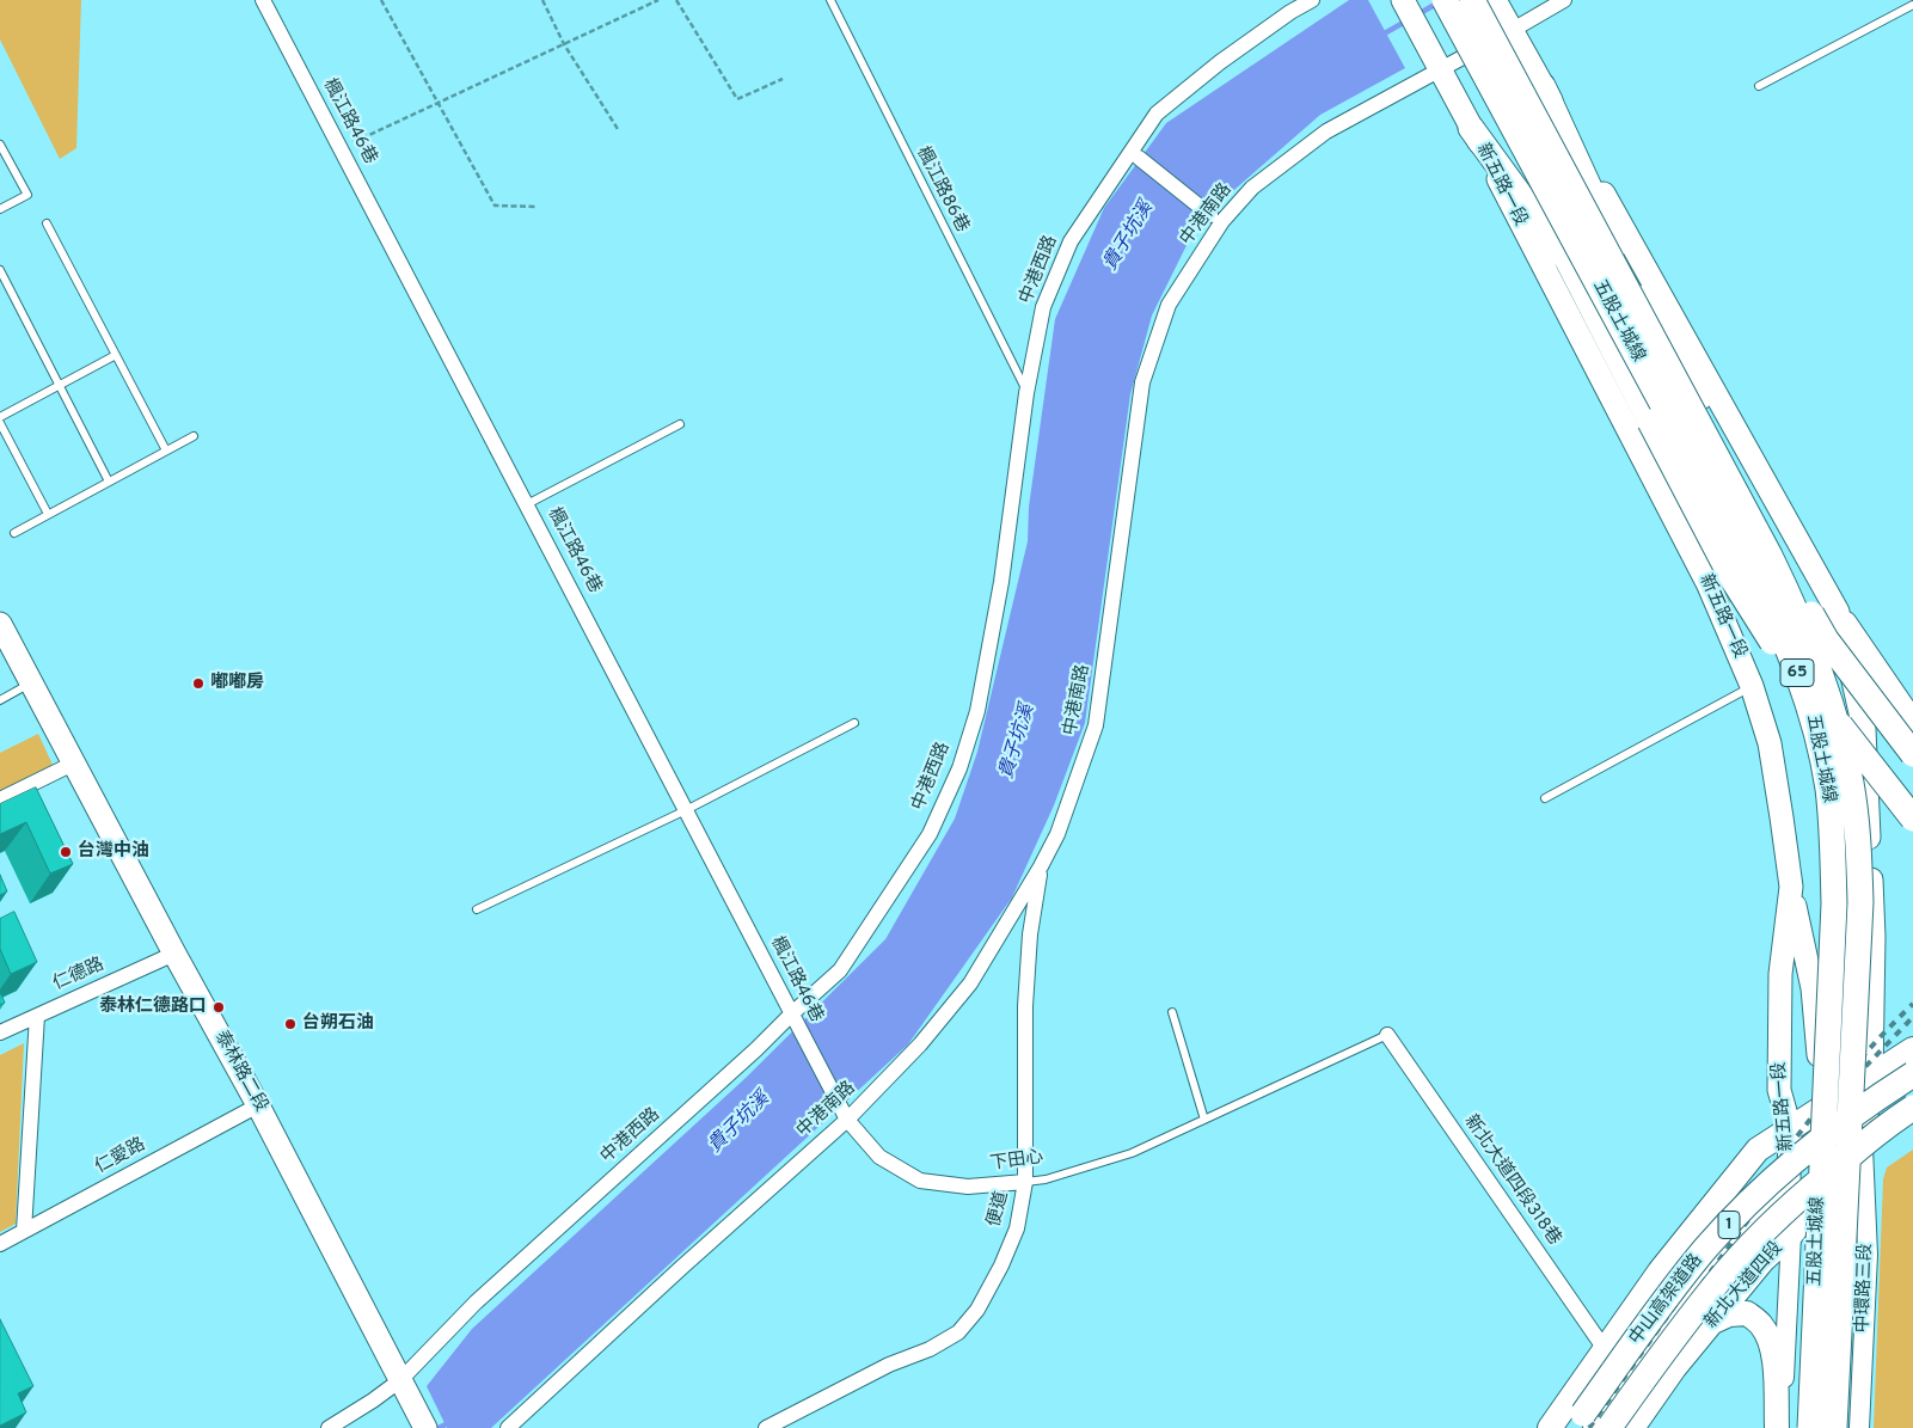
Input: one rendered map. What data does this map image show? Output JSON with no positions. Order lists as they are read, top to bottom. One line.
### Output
{"streets":{"highway":["五股土城線","65","1","中山高架道路"],"main road":["新五路一段","泰林路二段","新北大道四段"],"street":["楓江路46巷","中港南路","中港西路","仁德路","仁愛路","下田心","新北大道四段318巷","便道","中環路三段"],"lane":["楓江路86巷"]},"crossings":[["楓江路46巷","中港南路"],["楓江路46巷","中港西路"],["楓江路46巷","下田心"],["新五路一段","中港南路"],["新五路一段","1"],["新五路一段","新北大道四段"],["楓江路86巷","中港西路"],["中港南路","下田心"],["中港南路","便道"],["中港西路","泰林路二段"],["仁德路","泰林路二段"],["泰林路二段","仁愛路"],["下田心","新北大道四段318巷"],["下田心","便道"],["新北大道四段318巷","1"],["1","新北大道四段"],["新北大道四段","中環路三段"],["新北大道四段","中山高架道路"]],"water":["貴子坑溪"],"places":["嘟嘟房","台灣中油","泰林仁德路口","台朔石油"]}
